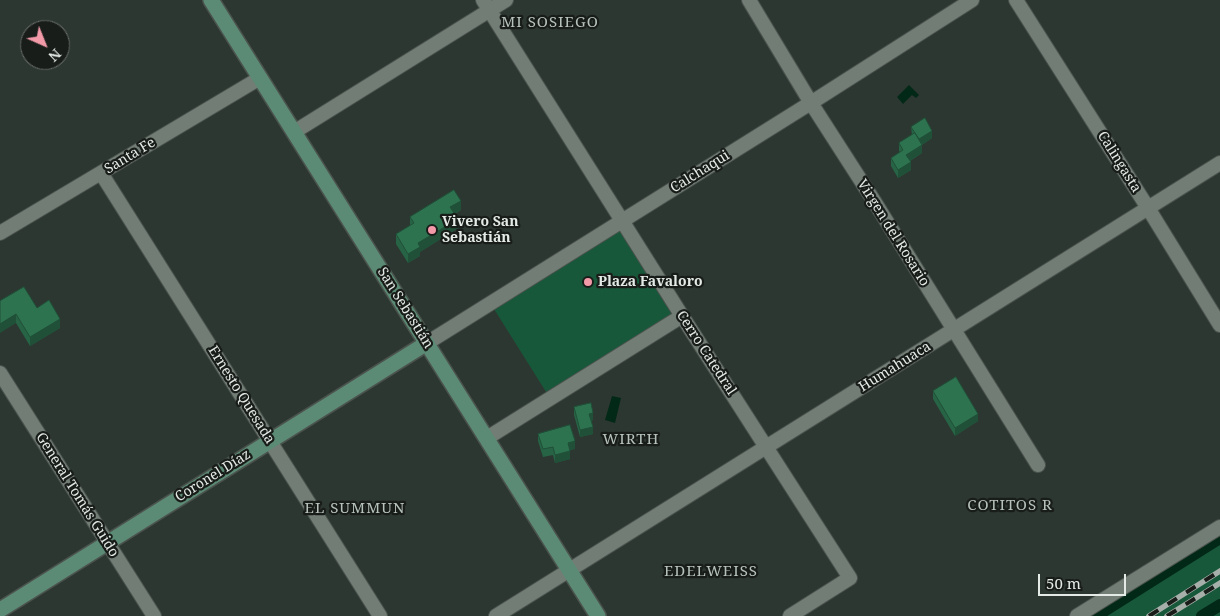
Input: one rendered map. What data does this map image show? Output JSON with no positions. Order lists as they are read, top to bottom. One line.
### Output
{"streets":{"main road":["San Sebastián","Coronel Díaz"],"street":["Santa Fe","Calingasta","Calchaqui","Virgen del Rosario","Cerro Catedral","Humahuaca","Ernesto Quesada","General Tomás Guido"]},"crossings":[["Santa Fe","San Sebastián"],["Santa Fe","Ernesto Quesada"],["Calingasta","Humahuaca"],["Calchaqui","Virgen del Rosario"],["Calchaqui","San Sebastián"],["Calchaqui","Cerro Catedral"],["Calchaqui","Coronel Díaz"],["Virgen del Rosario","Humahuaca"],["San Sebastián","Humahuaca"],["San Sebastián","Coronel Díaz"],["Cerro Catedral","Humahuaca"],["Ernesto Quesada","Coronel Díaz"],["Coronel Díaz","General Tomás Guido"]],"districts":["MI SOSIEGO","WIRTH","COTITOS R","EL SUMMUN","EDELWEISS"],"places":["Vivero San Sebastián","Plaza Favaloro"],"scale_bar":"50 m","north":"bottom right"}
